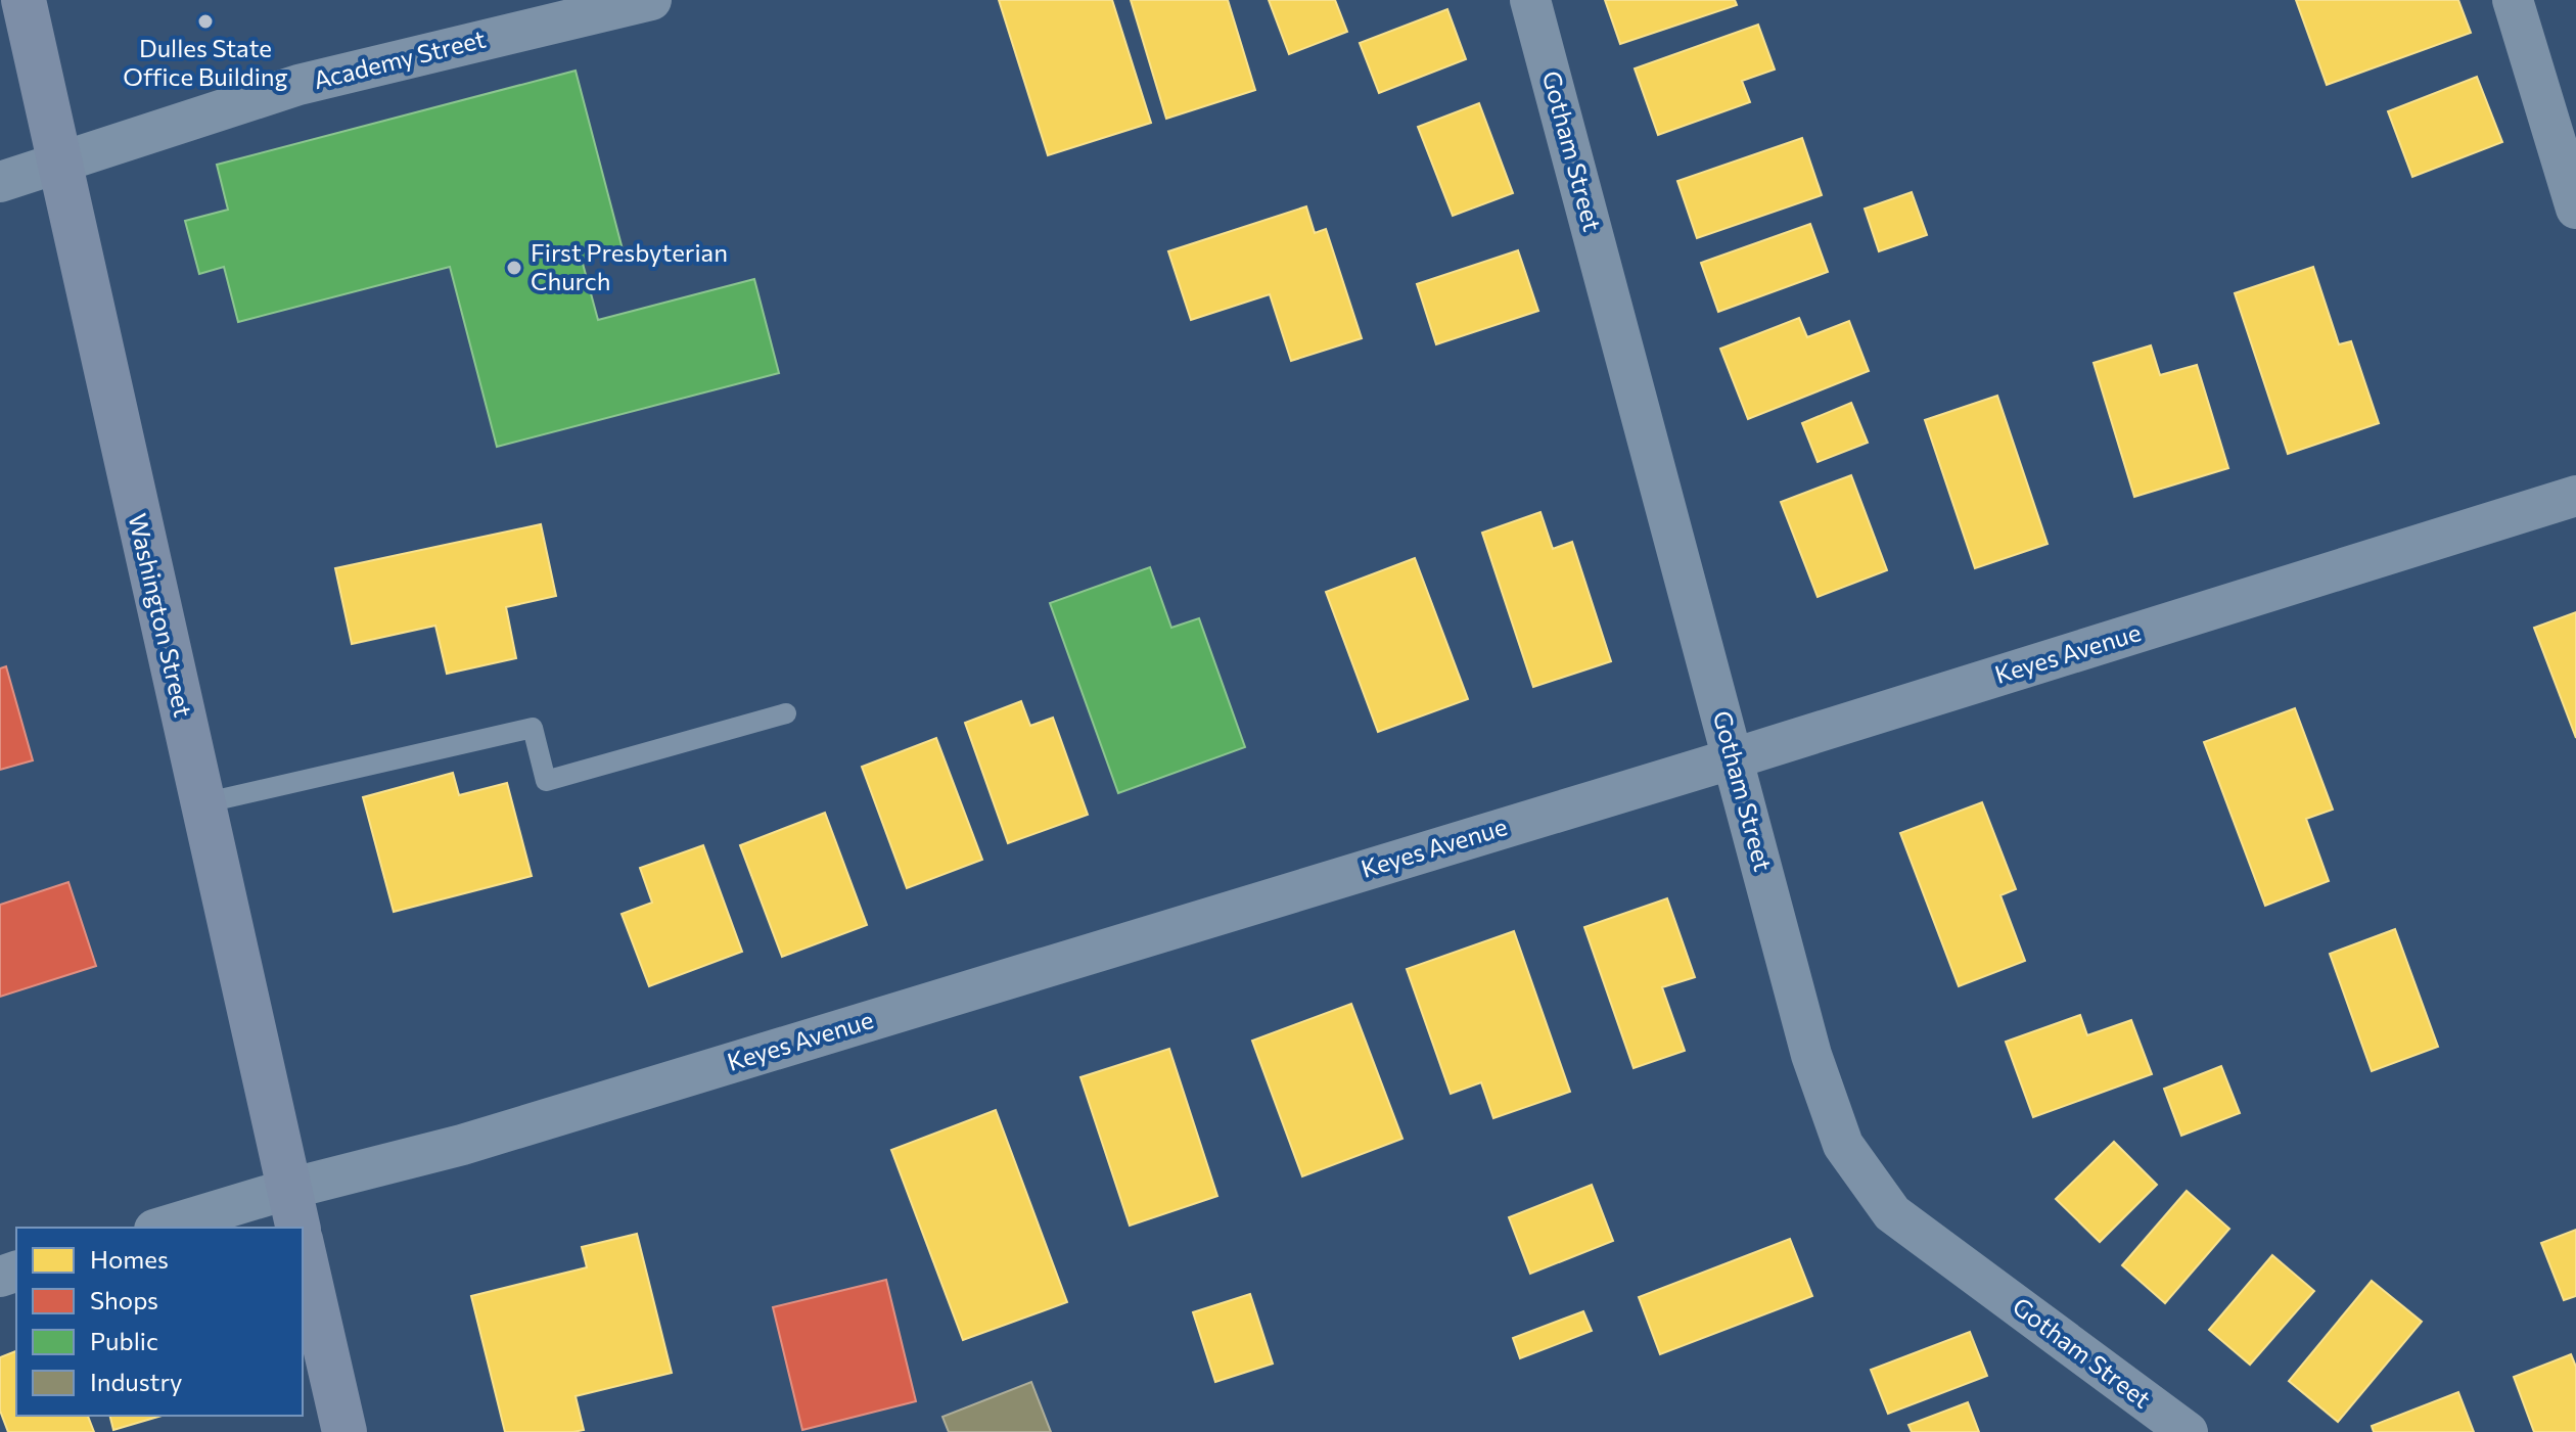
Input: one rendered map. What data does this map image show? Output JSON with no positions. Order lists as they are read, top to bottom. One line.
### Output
{"streets":{"main road":["Washington Street"],"street":["Academy Street","Gotham Street","Keyes Avenue"]},"crossings":[["Academy Street","Washington Street"],["Gotham Street","Keyes Avenue"],["Washington Street","Keyes Avenue"]],"places":["Dulles State Office Building","First Presbyterian Church"],"legend":["Homes","Shops","Public","Industry"]}
